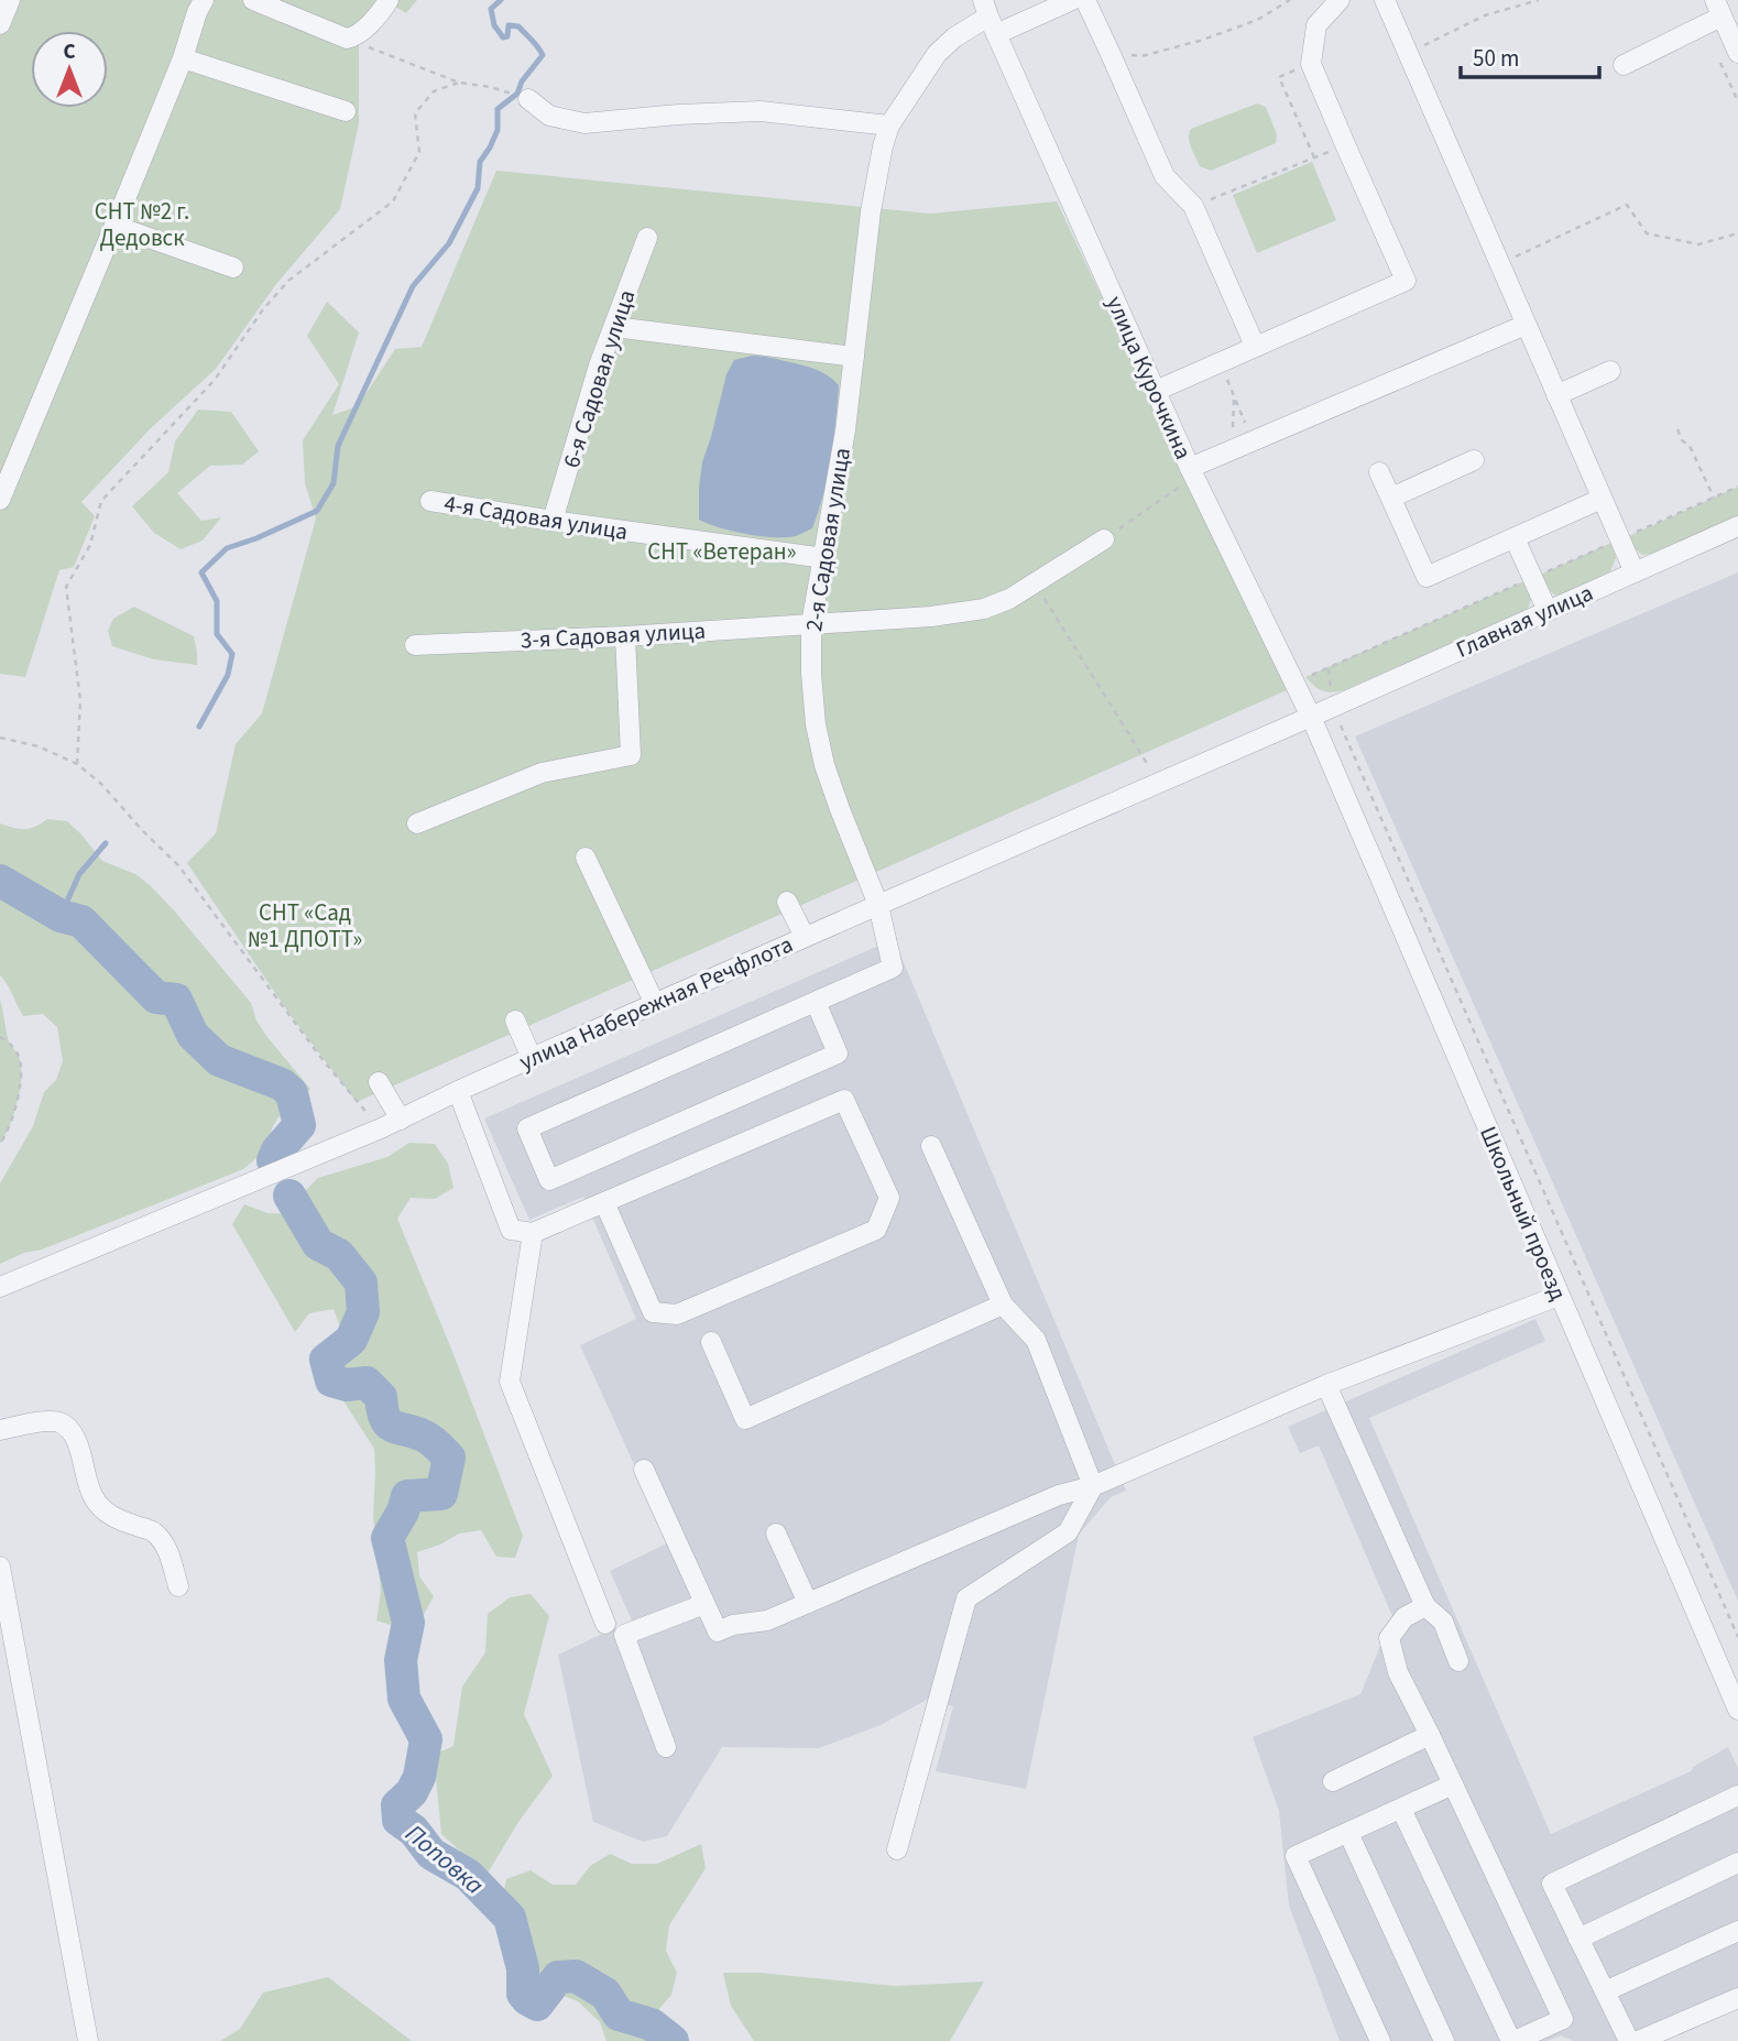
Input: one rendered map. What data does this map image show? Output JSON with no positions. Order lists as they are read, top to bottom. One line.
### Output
{"streets":{"street":["улица Курочкина","6-я Садовая улица","4-я Садовая улица","2-я Садовая улица","Главная улица","3-я Садовая улица","улица Набережная Речфлота","Школьный проезд"]},"crossings":[["улица Курочкина","2-я Садовая улица"],["улица Курочкина","Главная улица"],["улица Курочкина","улица Набережная Речфлота"],["улица Курочкина","Школьный проезд"],["6-я Садовая улица","4-я Садовая улица"],["4-я Садовая улица","2-я Садовая улица"],["2-я Садовая улица","3-я Садовая улица"],["2-я Садовая улица","улица Набережная Речфлота"],["Главная улица","улица Набережная Речфлота"],["Главная улица","Школьный проезд"],["улица Набережная Речфлота","Школьный проезд"]],"water":["Поповка"],"parks":["СНТ №2 г. Дедовск","СНТ «Ветеран»","СНТ «Сад №1 ДПОТТ»"],"scale_bar":"50 m","north":"top"}
